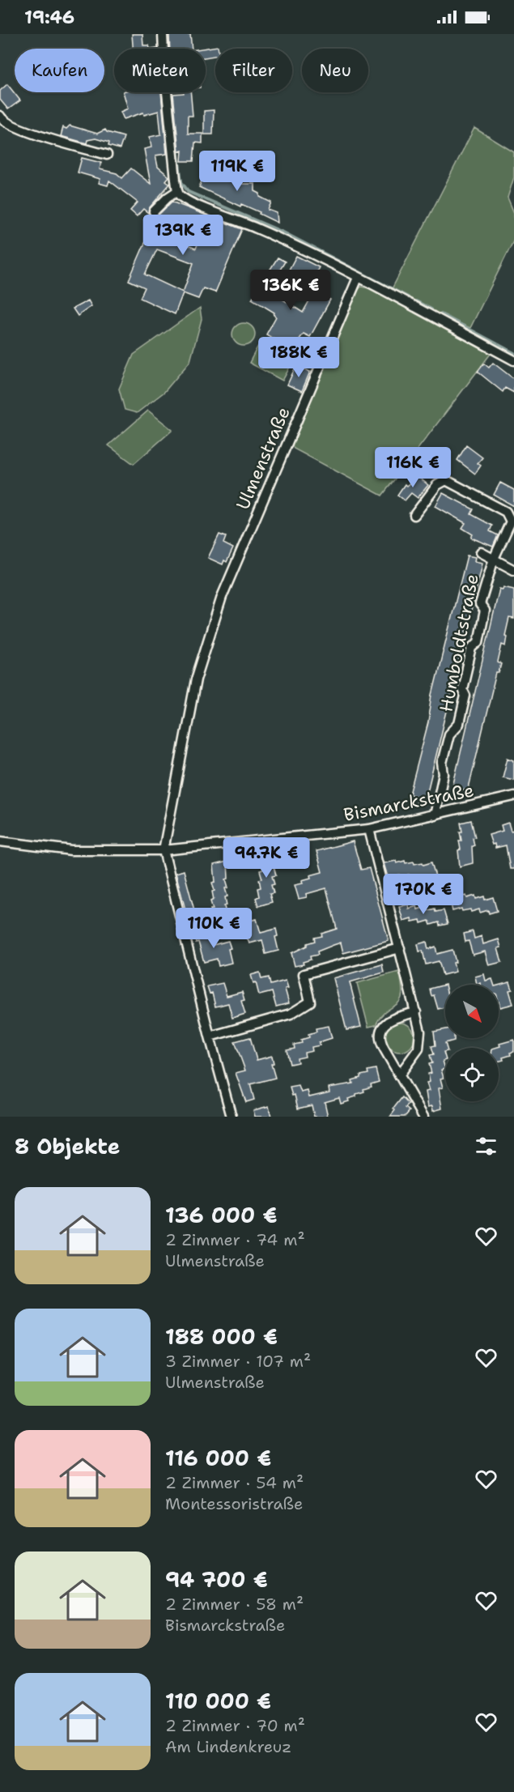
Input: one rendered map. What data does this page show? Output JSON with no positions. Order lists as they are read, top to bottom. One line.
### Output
{"streets":{"street":["Ulmenstraße","Humboldtstraße","Bismarckstraße"]},"crossings":[["Ulmenstraße","Bismarckstraße"],["Humboldtstraße","Bismarckstraße"]],"north":"bottom right","page":{"status":"19:46","chip":["Kaufen","Mieten","Filter","Neu"],"price":["119K €","139K €","136K €","188K €","116K €","94.7K €","170K €","110K €"],"heading":"8 Objekte","list":[{"name":"136 000 €","note":"2 Zimmer · 74 m² · Ulmenstraße"},{"name":"188 000 €","note":"3 Zimmer · 107 m² · Ulmenstraße"},{"name":"116 000 €","note":"2 Zimmer · 54 m² · Montessoristraße"},{"name":"94 700 €","note":"2 Zimmer · 58 m² · Bismarckstraße"},{"name":"110 000 €","note":"2 Zimmer · 70 m² · Am Lindenkreuz"}]}}
